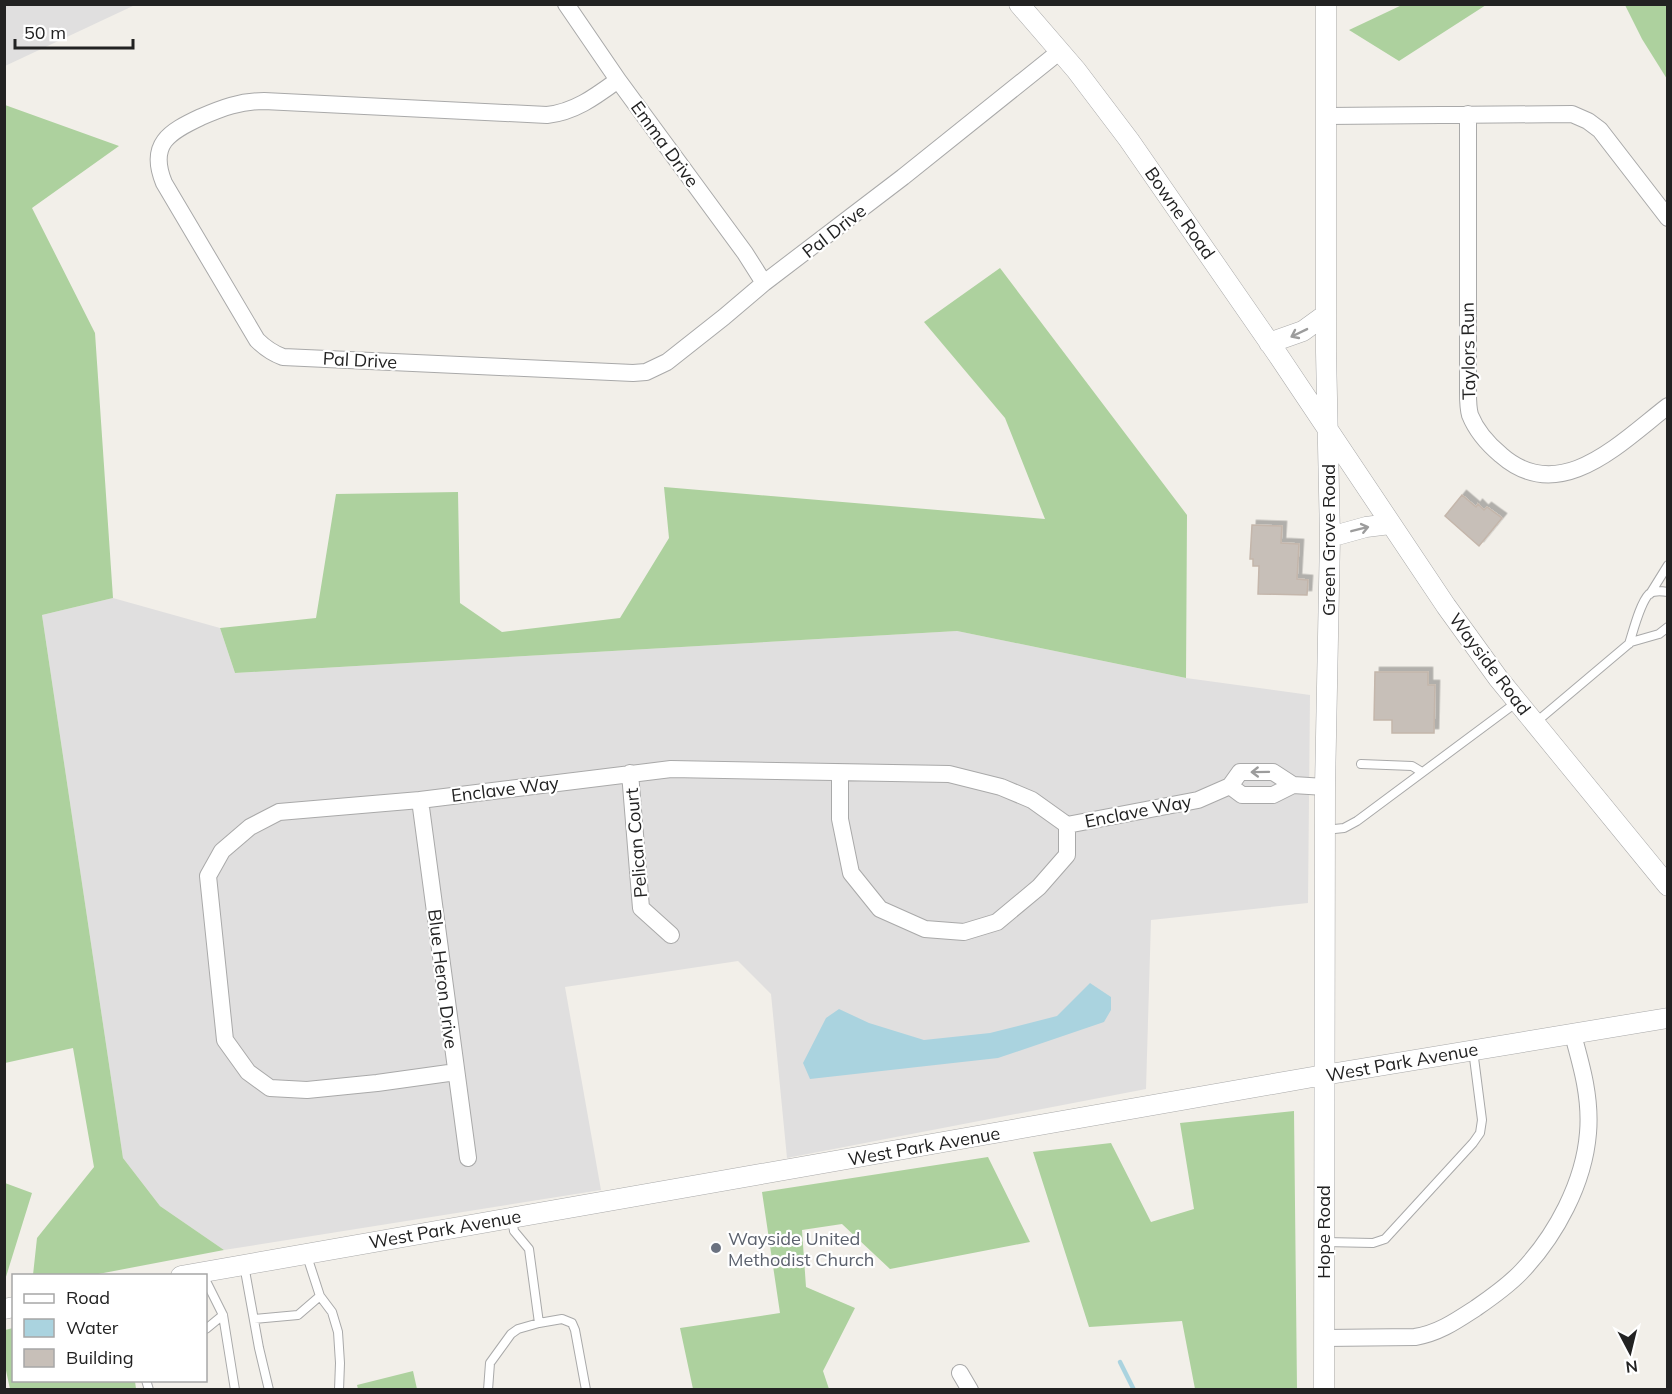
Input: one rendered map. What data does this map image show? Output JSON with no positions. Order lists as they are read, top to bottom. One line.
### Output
{"streets":{"street":["Emma Drive","Bowne Road","Pal Drive","Taylors Run","Green Grove Road","Wayside Road","Enclave Way","Pelican Court","Blue Heron Drive","West Park Avenue","Hope Road"]},"crossings":[["Emma Drive","Pal Drive"],["Bowne Road","Pal Drive"],["Bowne Road","Green Grove Road"],["Bowne Road","Wayside Road"],["Green Grove Road","Wayside Road"],["Green Grove Road","Enclave Way"],["Green Grove Road","West Park Avenue"],["Green Grove Road","Hope Road"],["Enclave Way","Pelican Court"],["Enclave Way","Blue Heron Drive"],["West Park Avenue","Hope Road"]],"places":["Wayside United Methodist Church"],"legend":["Road","Water","Building"],"scale_bar":"50 m","north":"bottom"}
